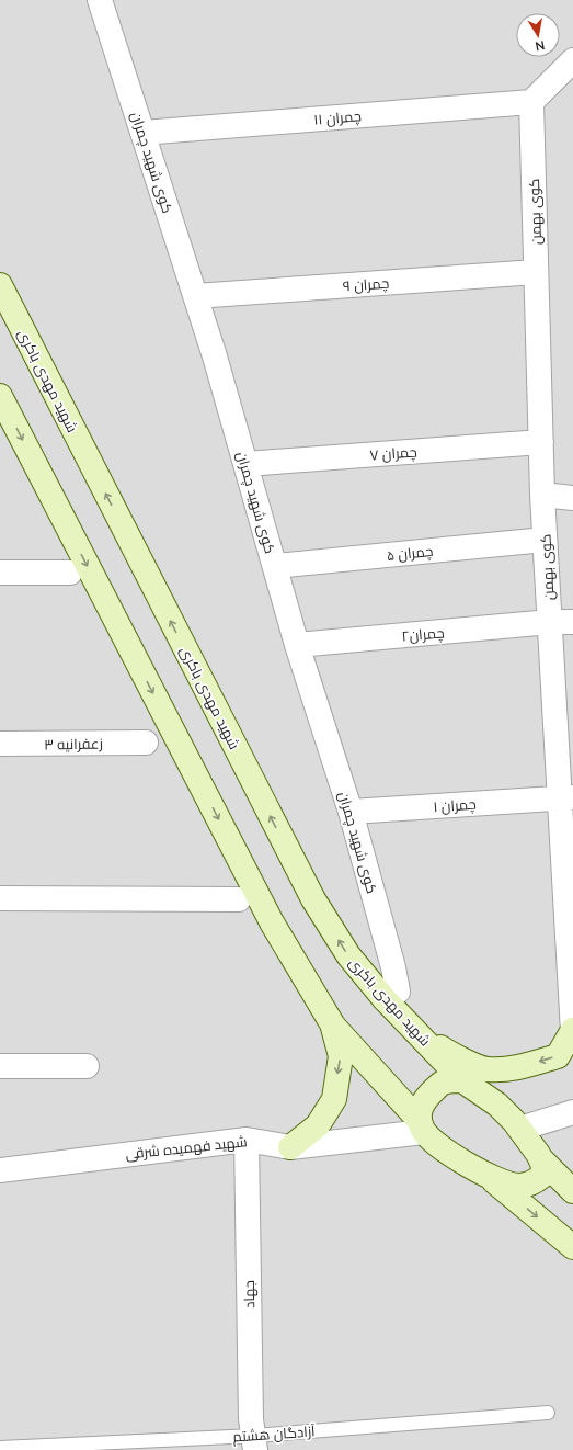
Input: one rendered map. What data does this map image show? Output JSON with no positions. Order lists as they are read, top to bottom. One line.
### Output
{"streets":{"main road":["شهید مهدی باکری"],"street":["چمران ۱۱","کوی شهید چمران","کوی بهمن","چمران ۹","چمران ۷","چمران ۵","چمران۲","زعفرانیه ۳","چمران ۱","شهید فهمیده شرقی","جهاد"],"lane":["آزادگان هشتم"]},"crossings":[["چمران ۱۱","کوی شهید چمران"],["چمران ۱۱","کوی بهمن"],["کوی شهید چمران","چمران ۹"],["کوی شهید چمران","شهید مهدی باکری"],["کوی شهید چمران","چمران ۷"],["کوی شهید چمران","چمران ۵"],["کوی شهید چمران","چمران۲"],["کوی شهید چمران","چمران ۱"],["کوی بهمن","چمران ۹"],["کوی بهمن","چمران ۷"],["کوی بهمن","چمران ۵"],["کوی بهمن","چمران۲"],["کوی بهمن","چمران ۱"],["شهید فهمیده شرقی","جهاد"],["جهاد","آزادگان هشتم"]],"north":"bottom"}
